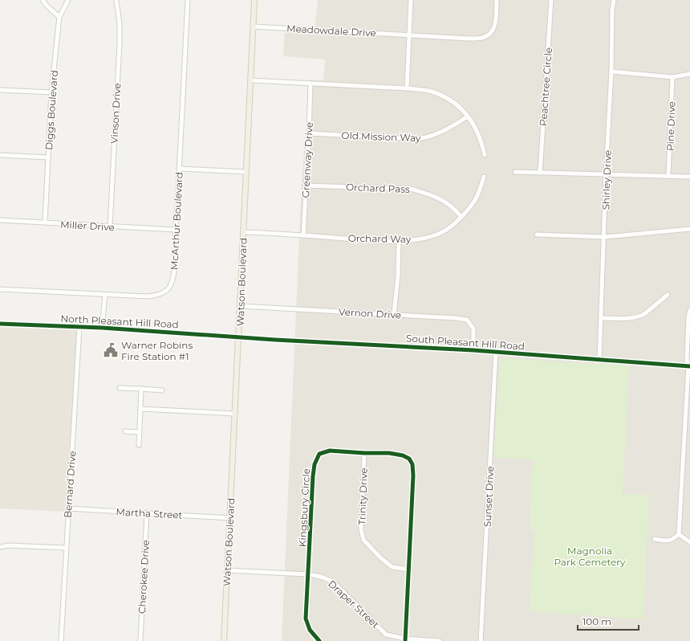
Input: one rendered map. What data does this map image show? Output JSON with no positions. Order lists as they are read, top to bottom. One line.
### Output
{"streets":{"main road":["Watson Boulevard"],"street":["Meadowdale Drive","Peachtree Circle","Diggs Boulevard","Vinson Drive","Pine Drive","Old Mission Way","Greenway Drive","Shirley Drive","Orchard Pass","McArthur Boulevard","Miller Drive","Orchard Way","Vernon Drive","North Pleasant Hill Road","South Pleasant Hill Road","Bernard Drive","Trinity Drive","Sunset Drive","Kingsbury Circle","Martha Street","Cherokee Drive","Draper Street"]},"crossings":[["Meadowdale Drive","Watson Boulevard"],["Diggs Boulevard","Miller Drive"],["Vinson Drive","Miller Drive"],["Old Mission Way","Greenway Drive"],["Greenway Drive","Orchard Pass"],["Greenway Drive","Orchard Way"],["Shirley Drive","South Pleasant Hill Road"],["Orchard Pass","Orchard Way"],["McArthur Boulevard","Miller Drive"],["Orchard Way","Watson Boulevard"],["Watson Boulevard","Vernon Drive"],["Watson Boulevard","North Pleasant Hill Road"],["Watson Boulevard","South Pleasant Hill Road"],["Watson Boulevard","Martha Street"],["Watson Boulevard","Draper Street"],["Vernon Drive","South Pleasant Hill Road"],["North Pleasant Hill Road","South Pleasant Hill Road"],["North Pleasant Hill Road","Bernard Drive"],["South Pleasant Hill Road","Sunset Drive"],["Bernard Drive","Martha Street"],["Trinity Drive","Kingsbury Circle"],["Kingsbury Circle","Draper Street"],["Martha Street","Cherokee Drive"]],"parks":["Magnolia Park Cemetery"],"places":{"public building":["Warner Robins Fire Station #1"]},"scale_bar":"100 m"}
